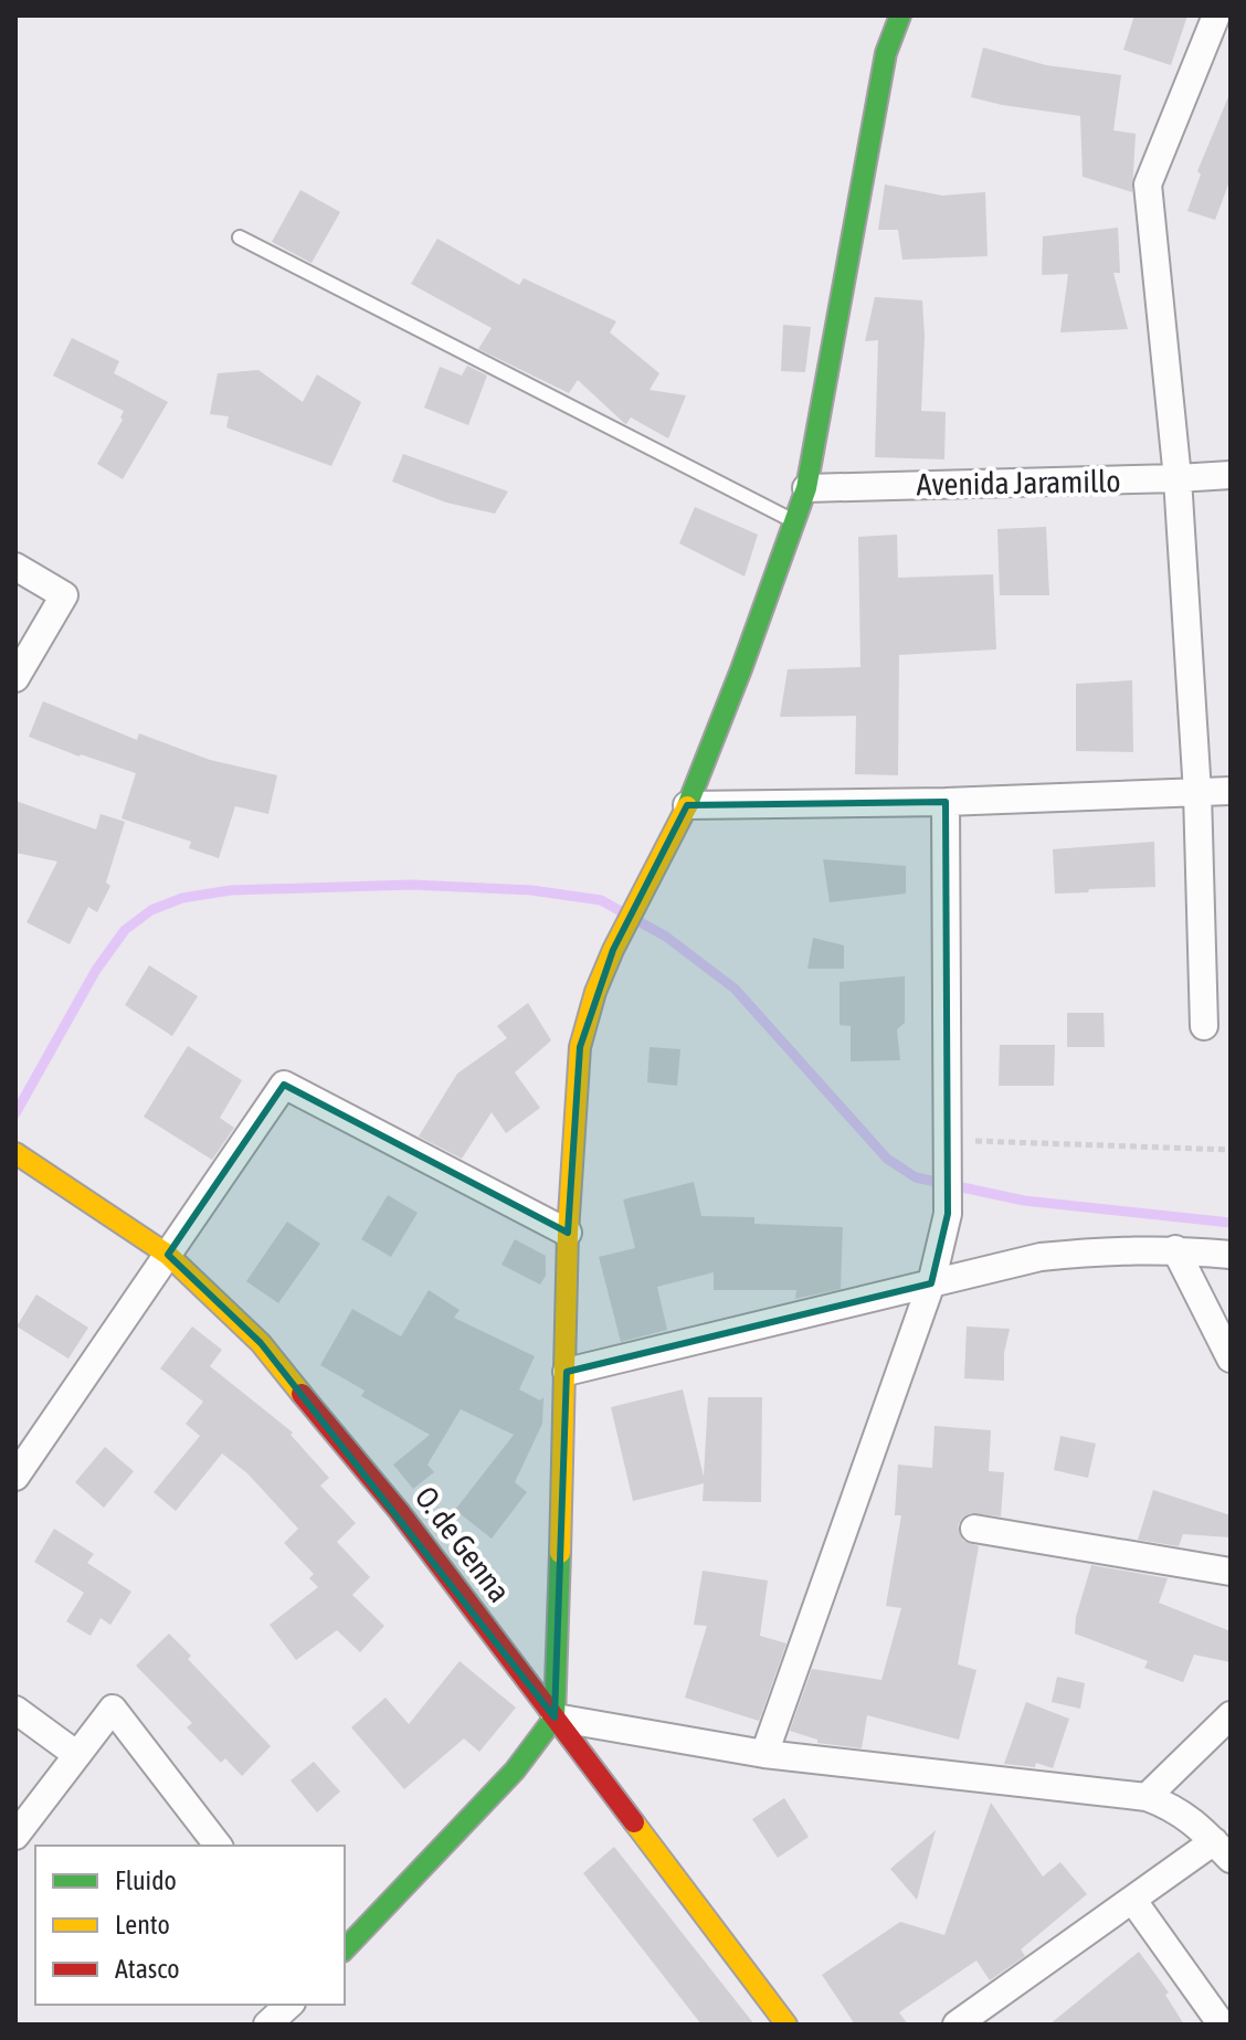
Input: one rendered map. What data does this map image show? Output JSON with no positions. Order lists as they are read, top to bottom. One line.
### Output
{"streets":{"street":["Avenida Jaramillo","O. de Genna"]},"legend":["Fluido","Lento","Atasco"]}
